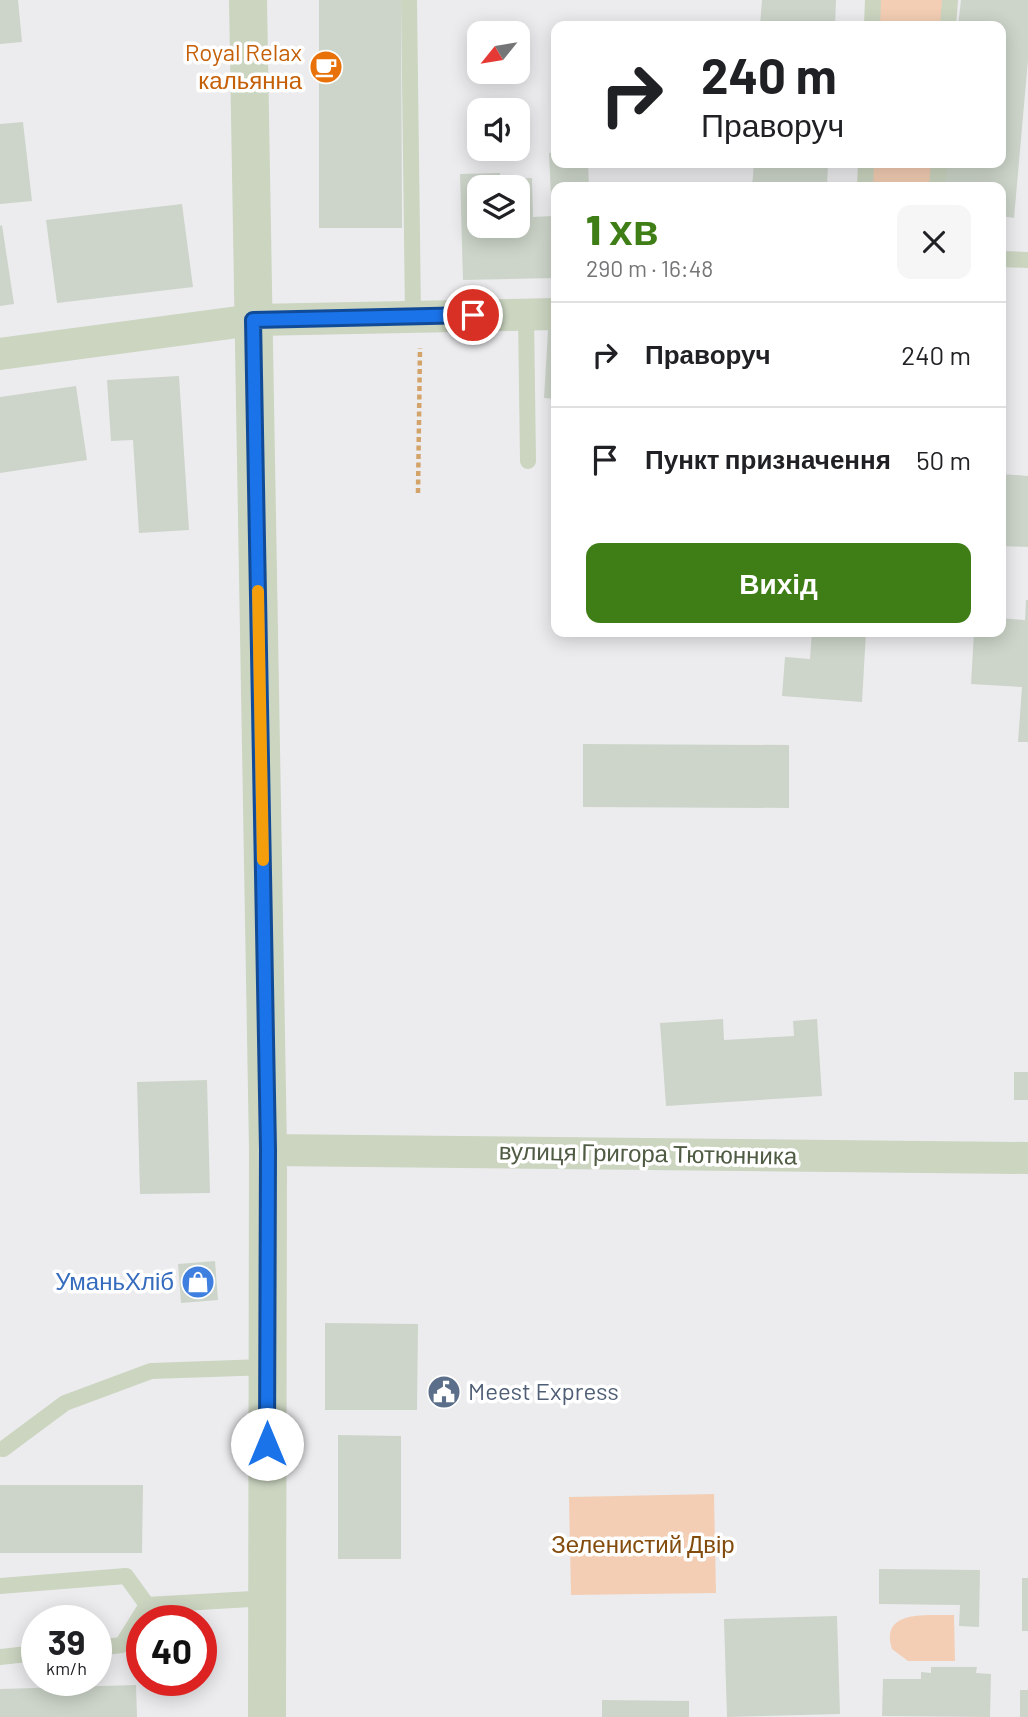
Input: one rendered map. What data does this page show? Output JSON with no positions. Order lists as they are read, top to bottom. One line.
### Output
{"streets":{"street":["вулиця Григора Тютюнника"]},"parks":["Зеленистий Двір"],"places":{"cafe":["Royal Relax кальянна"],"shop":["УманьХліб"],"public building":["Meest Express"]},"north":"bottom left","page":{"turn":["240 m","Праворуч"],"heading":["1 хв","290 m · 16:48"],"list":[{"name":"Праворуч","value":"240 m"},{"name":"Пункт призначення","value":"50 m"}],"buttons":"Вихід","speed":"39 km/h","limit":"40"}}
